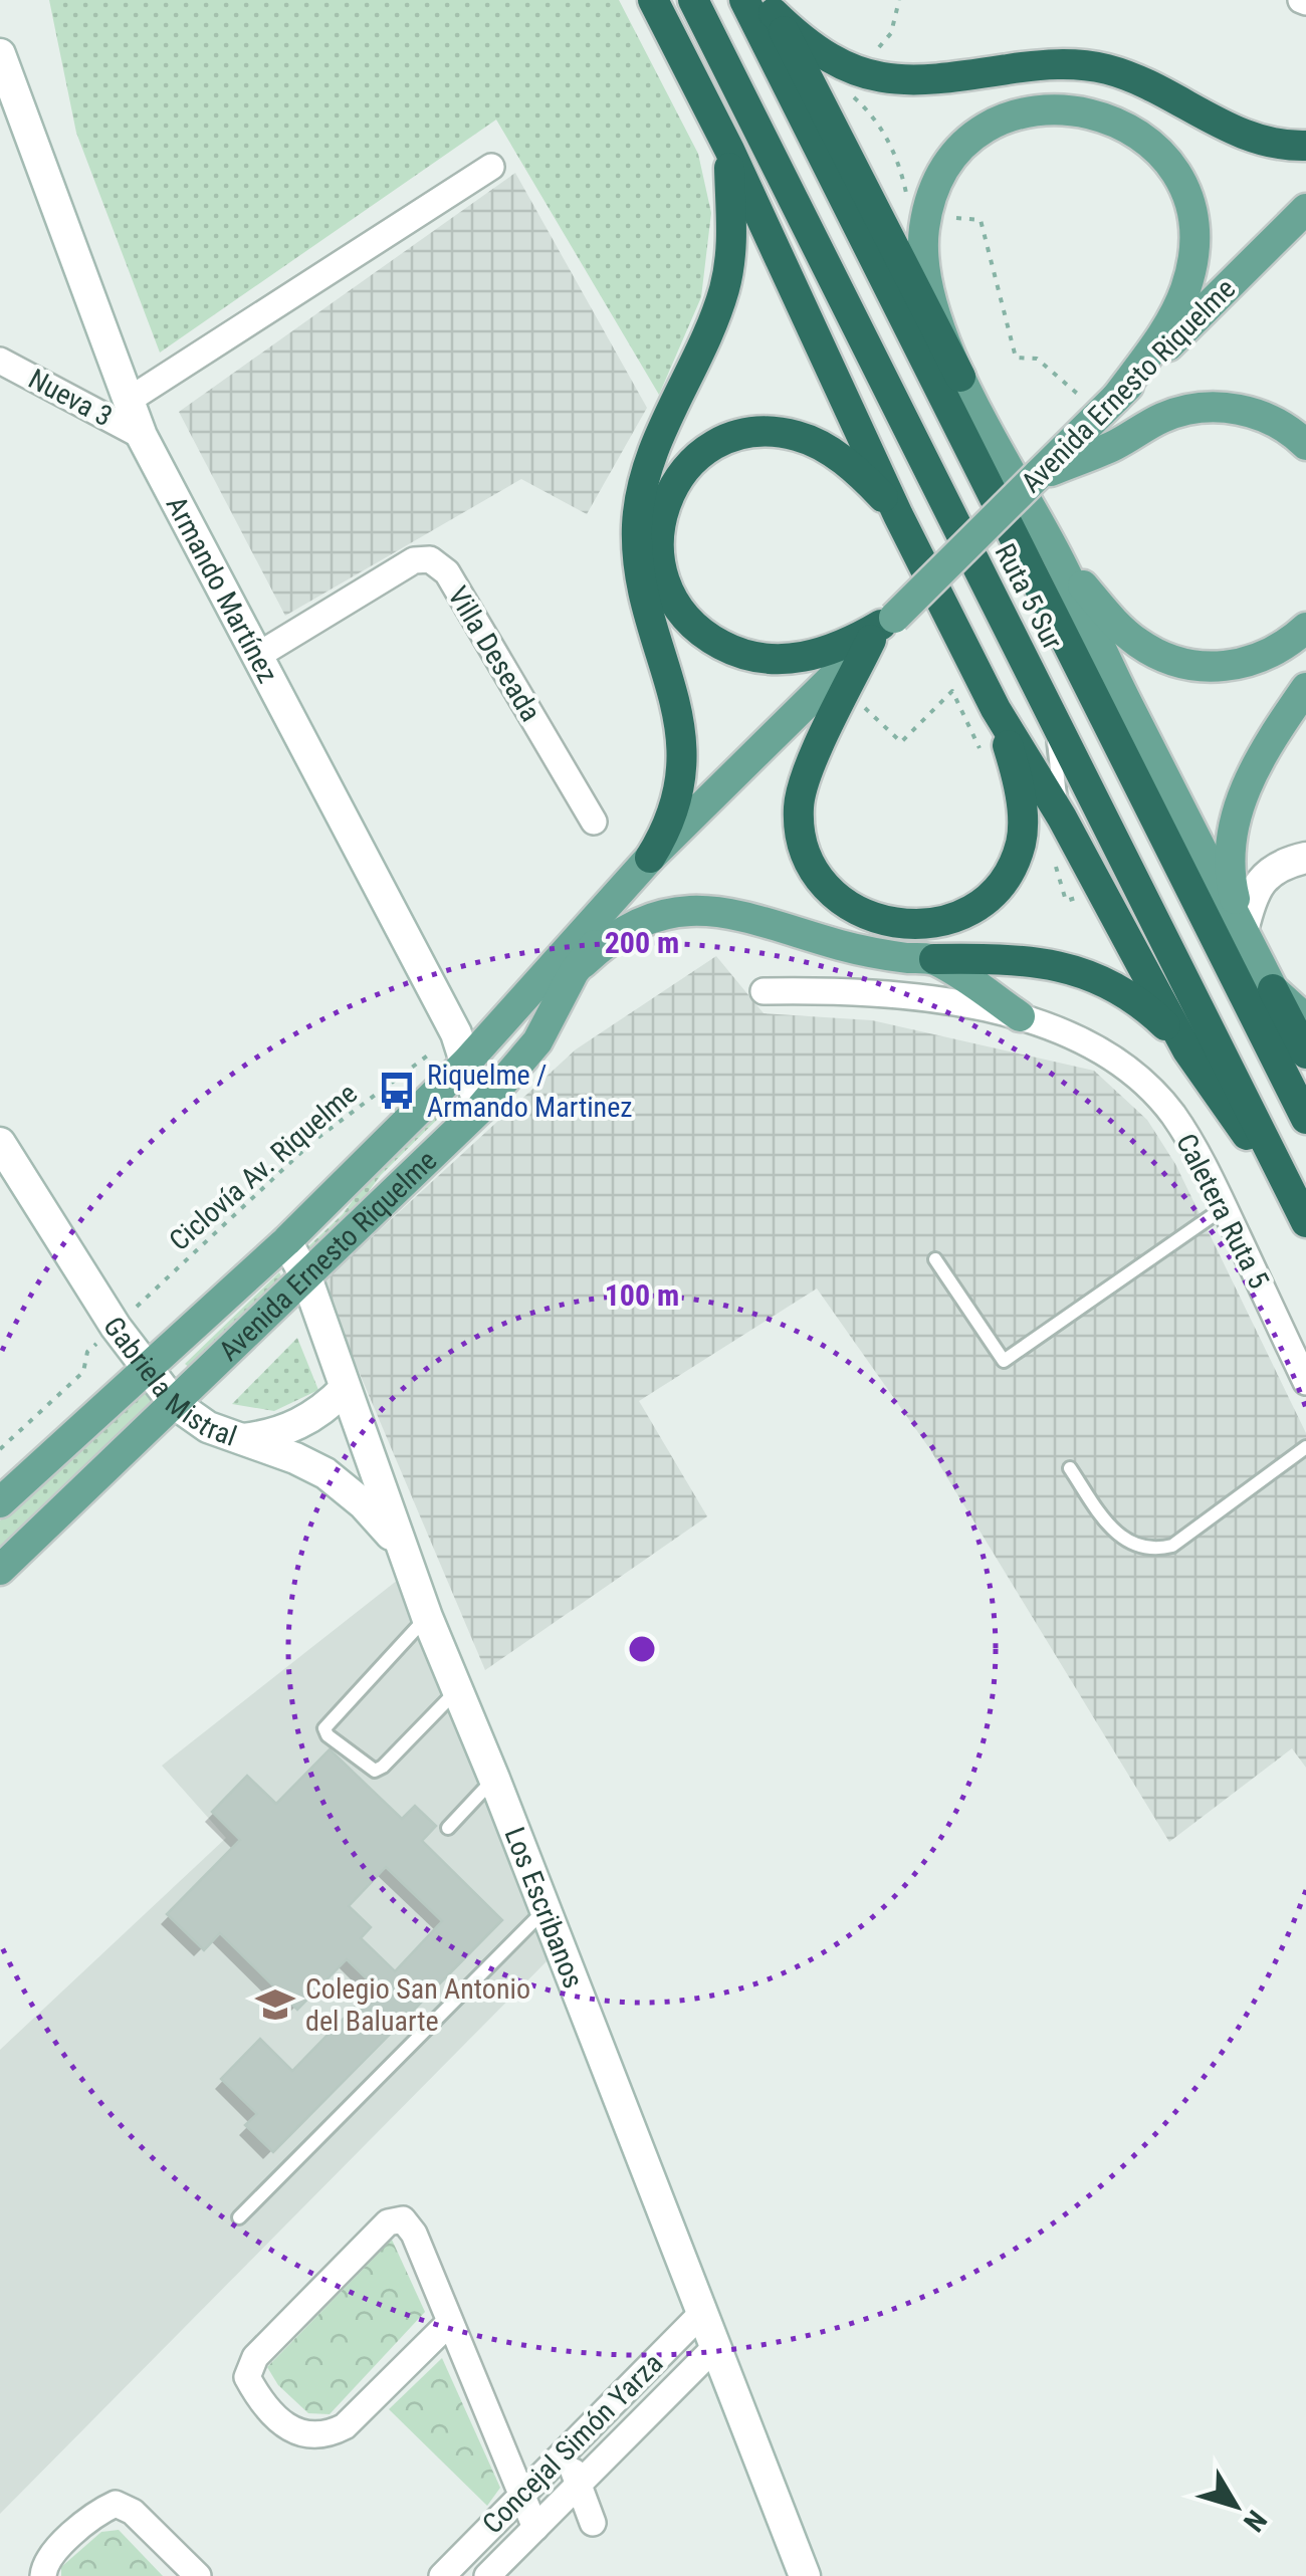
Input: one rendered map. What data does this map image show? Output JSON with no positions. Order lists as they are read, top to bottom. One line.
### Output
{"streets":{"highway":["Ruta 5 Sur"],"main road":["Avenida Ernesto Riquelme","Armando Martínez","Gabriela Mistral","Los Escribanos"],"street":["Nueva 3","Villa Deseada","Caletera Ruta 5","Concejal Simón Yarza"],"path":["Ciclovía Av. Riquelme"]},"crossings":[["Avenida Ernesto Riquelme","Armando Martínez"],["Avenida Ernesto Riquelme","Ciclovía Av. Riquelme"],["Avenida Ernesto Riquelme","Gabriela Mistral"],["Avenida Ernesto Riquelme","Los Escribanos"],["Nueva 3","Armando Martínez"],["Armando Martínez","Villa Deseada"],["Armando Martínez","Ciclovía Av. Riquelme"],["Ciclovía Av. Riquelme","Gabriela Mistral"],["Gabriela Mistral","Los Escribanos"],["Los Escribanos","Concejal Simón Yarza"]],"places":{"bus stop":["Riquelme / Armando Martinez"],"school or university":["Colegio San Antonio del Baluarte"]},"north":"bottom right","rings":["200 m","100 m"]}
